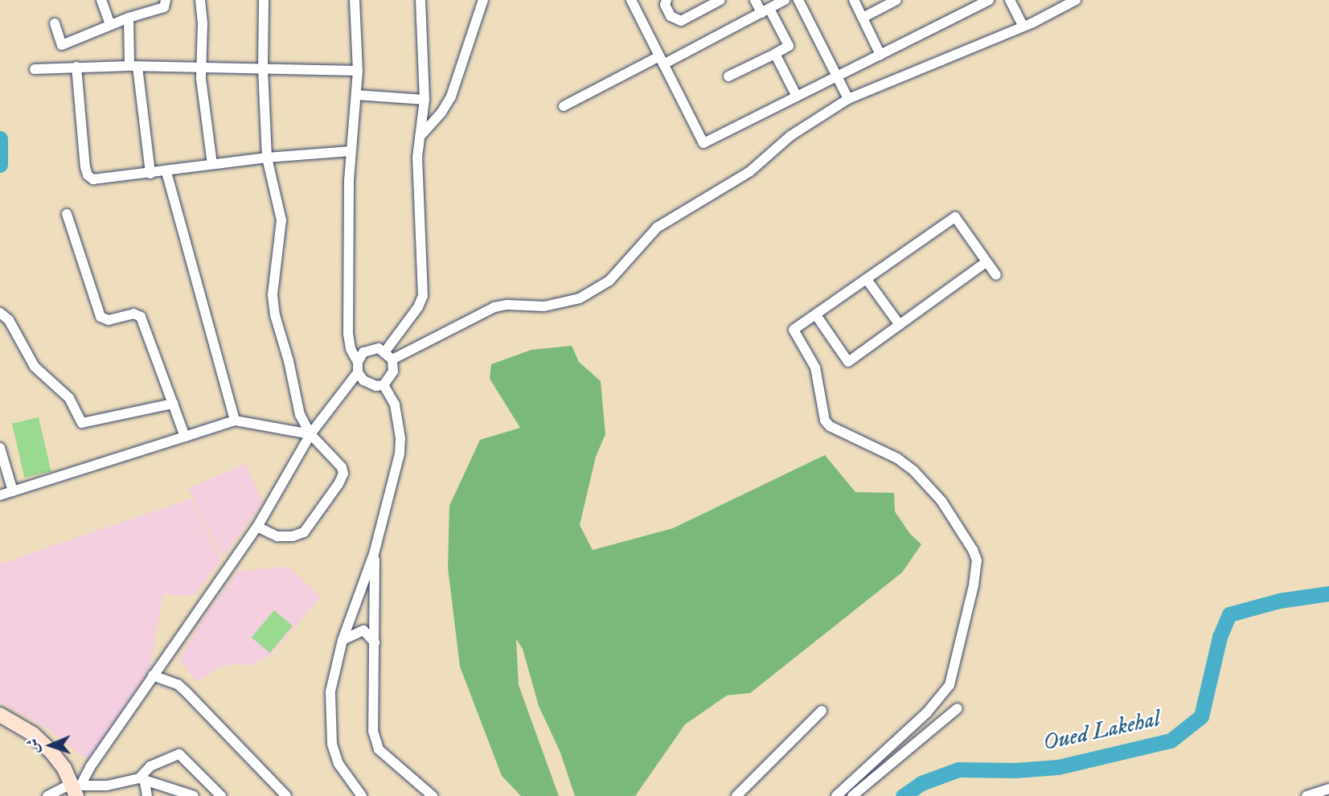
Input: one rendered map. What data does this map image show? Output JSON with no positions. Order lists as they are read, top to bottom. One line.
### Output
{"water":["Oued Lakehal"],"north":"left"}
